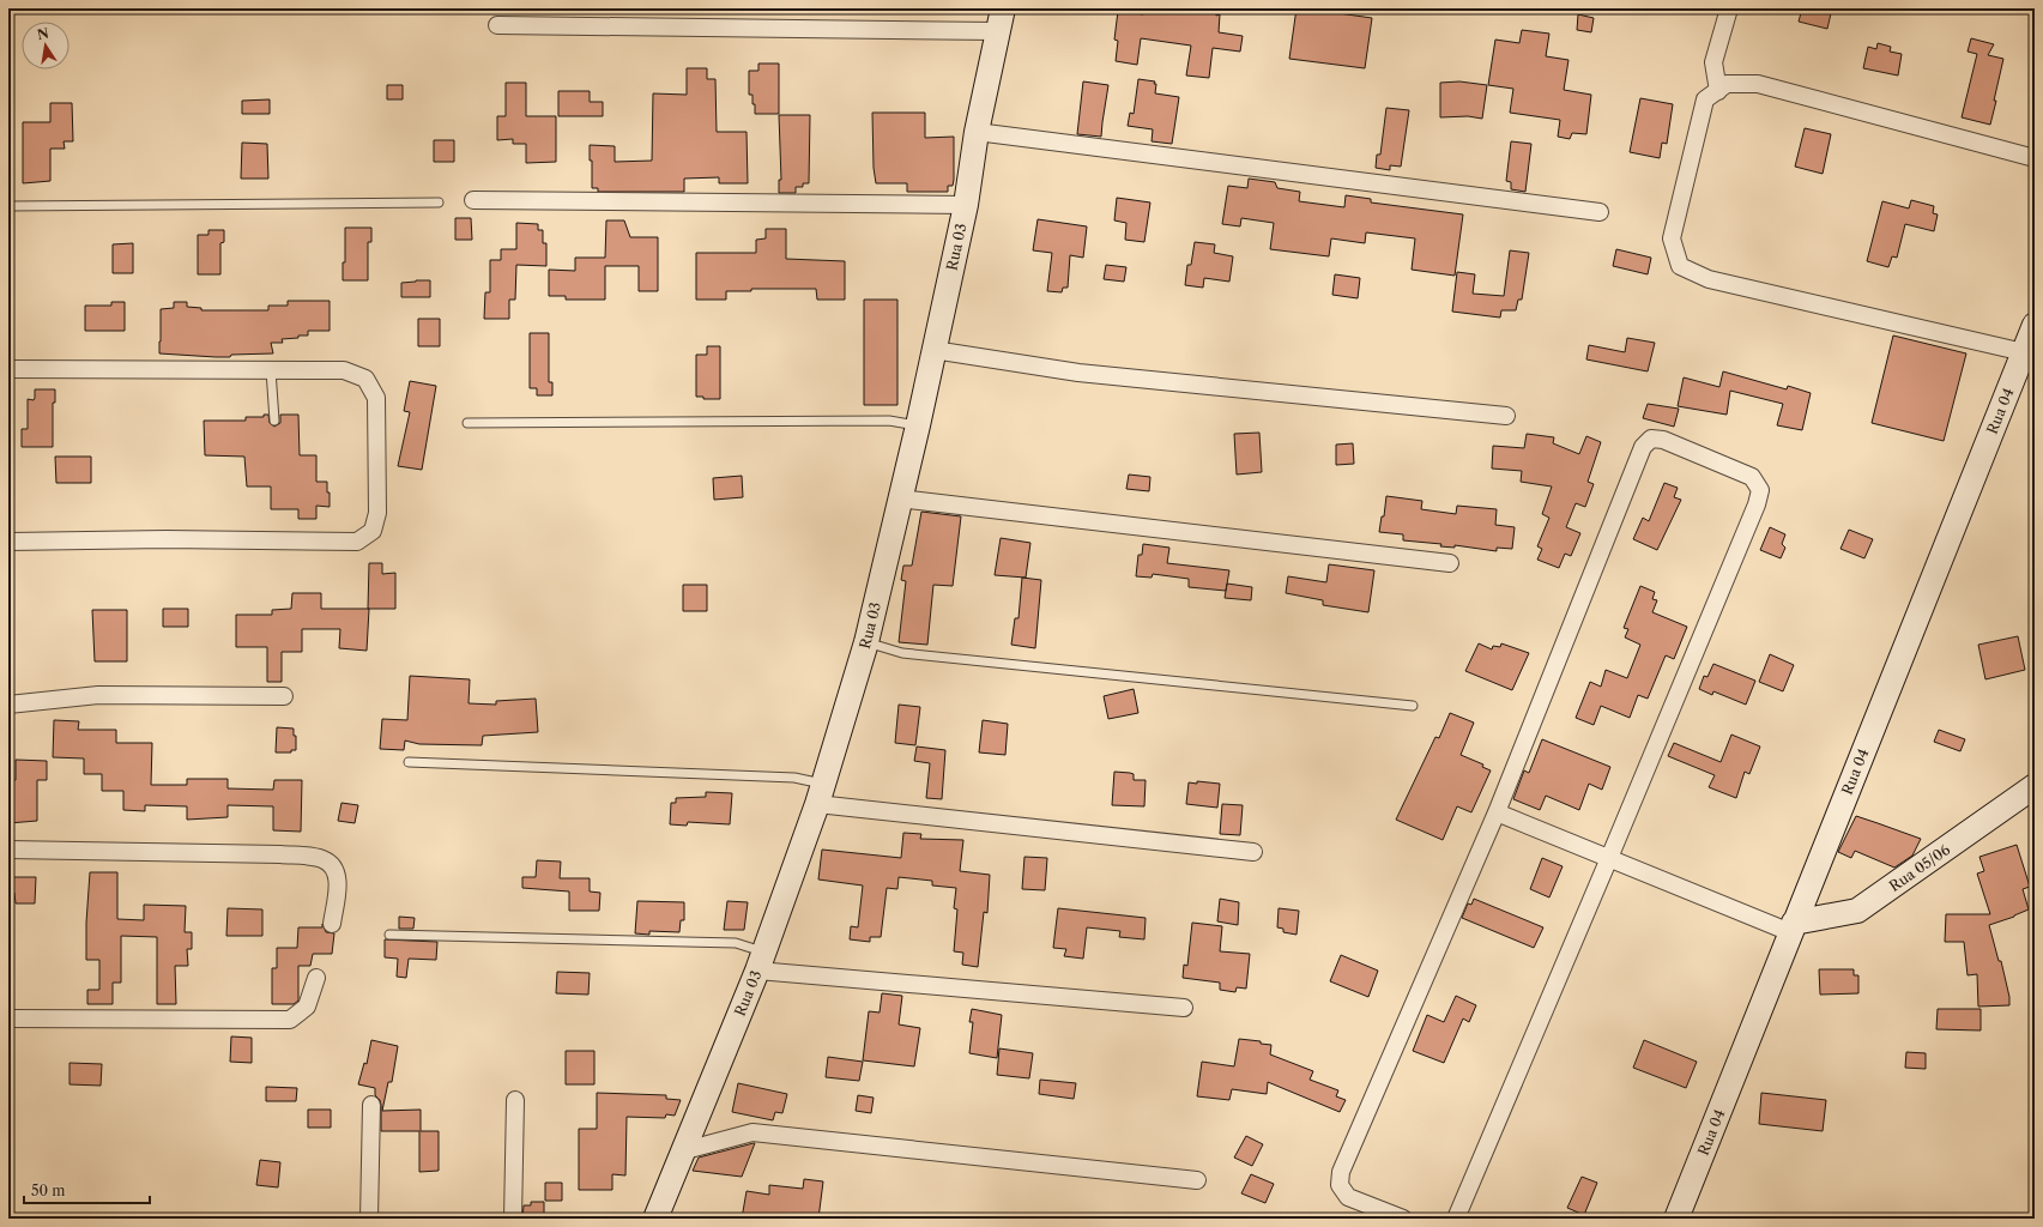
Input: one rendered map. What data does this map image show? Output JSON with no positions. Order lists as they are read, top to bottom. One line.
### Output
{"streets":{"street":["Rua 03","Rua 04","Rua 05/06"]},"crossings":[["Rua 04","Rua 05/06"]],"scale_bar":"50 m","north":"top"}
